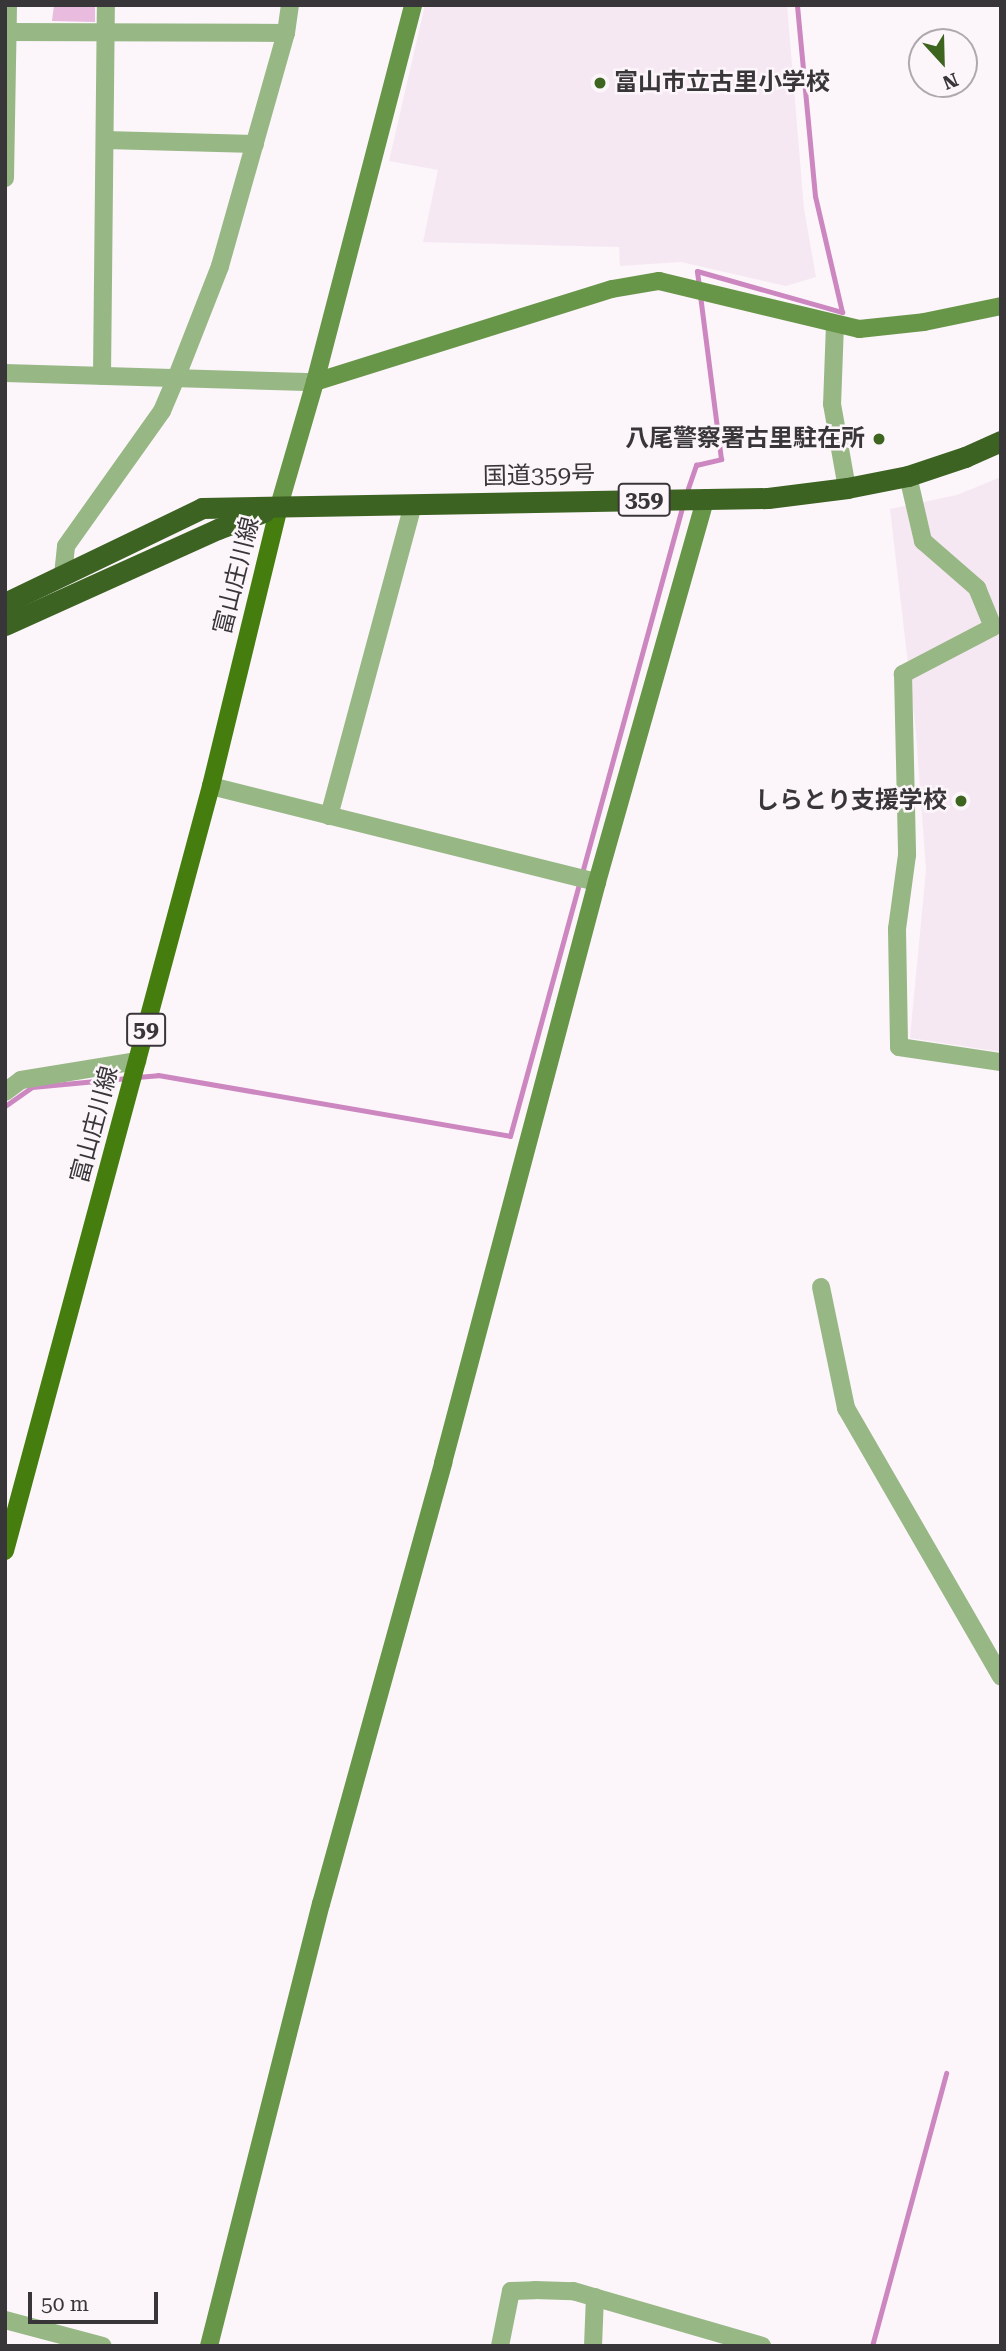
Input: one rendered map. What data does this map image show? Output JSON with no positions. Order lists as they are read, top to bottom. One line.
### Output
{"streets":{"highway":["国道359号","359"],"main road":["富山庄川線","59"]},"crossings":[["国道359号","富山庄川線"]],"places":["富山市立古里小学校","八尾警察署古里駐在所","しらとり支援学校"],"scale_bar":"50 m","north":"bottom"}
